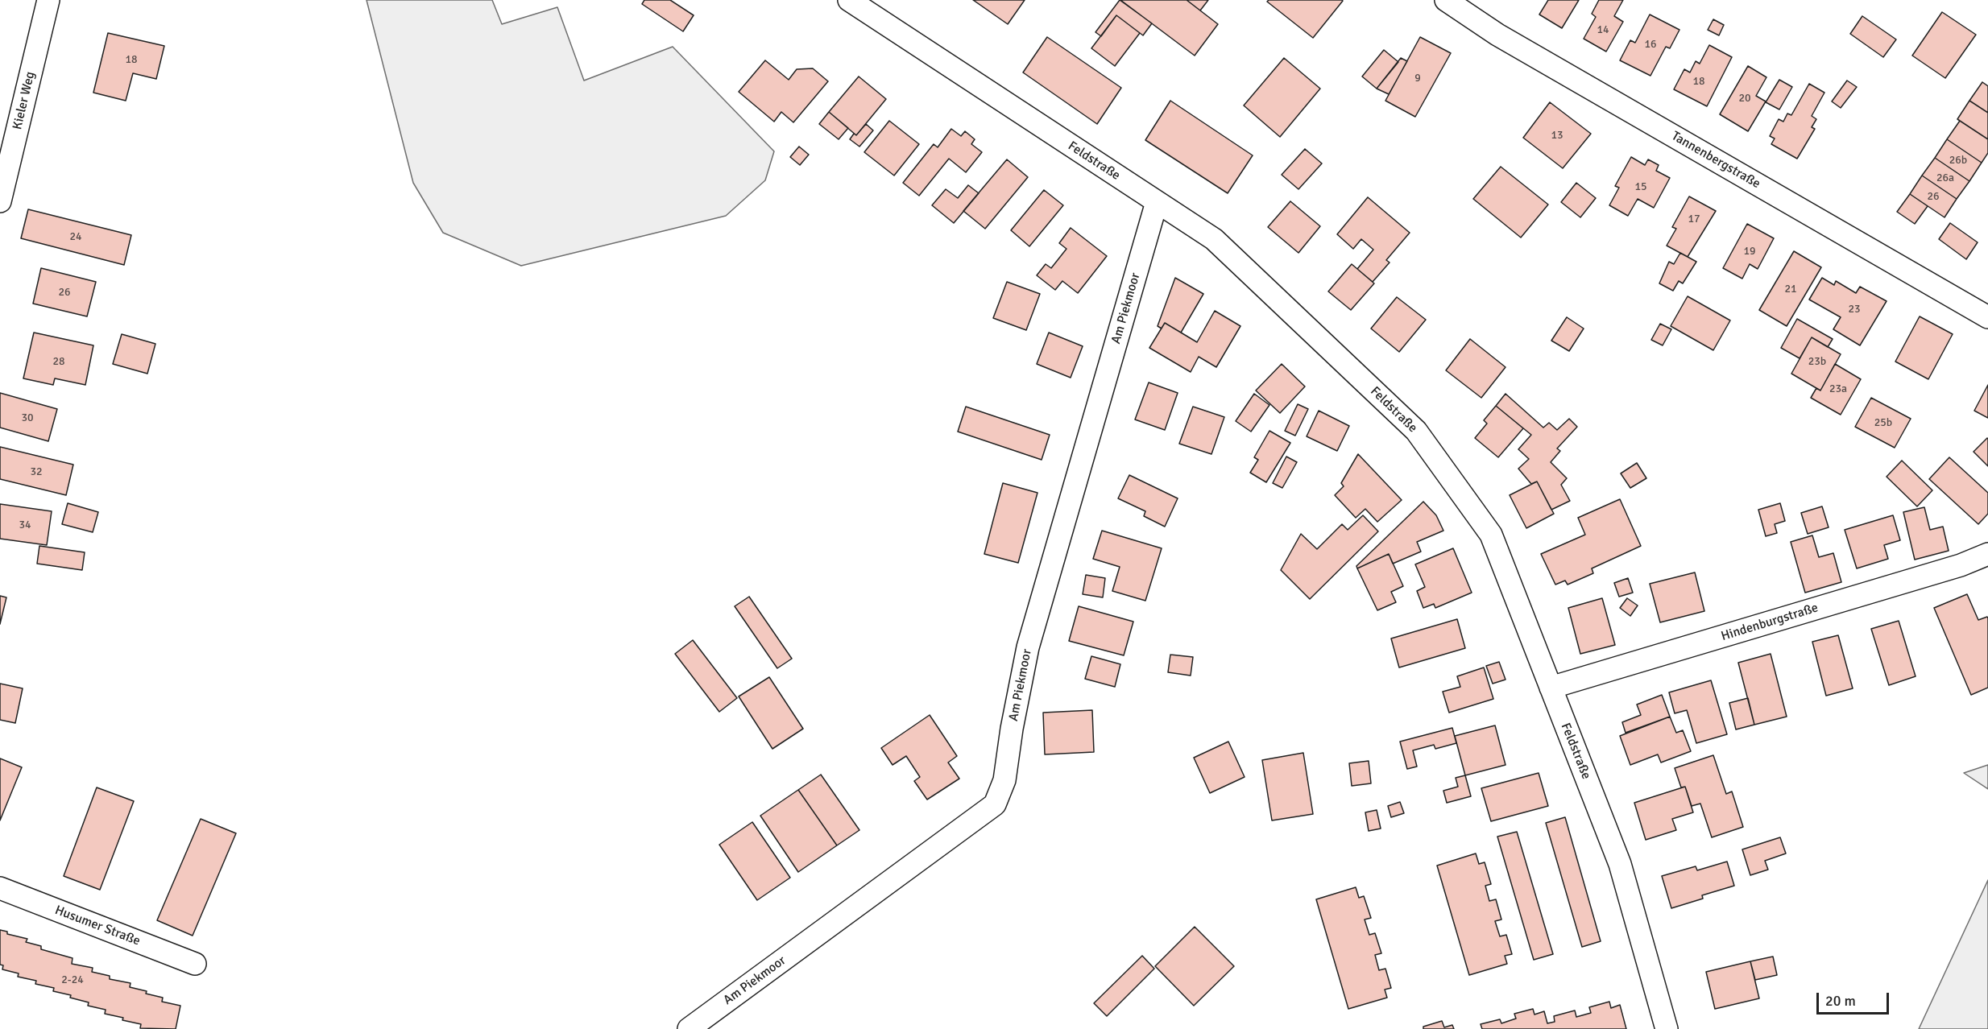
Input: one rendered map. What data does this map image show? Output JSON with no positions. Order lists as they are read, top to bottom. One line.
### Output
{"streets":{"street":["Kieler Weg","Tannenbergstraße","Feldstraße","Am Piekmoor","Hindenburgstraße","Husumer Straße"]},"crossings":[["Feldstraße","Am Piekmoor"],["Feldstraße","Hindenburgstraße"]],"house_numbers":["14","16","18","9","18","20","13","26b","26a","15","26","17","24","19","21","26","23","28","23b","23a","30","25b","32","34","2-24"],"scale_bar":"20 m"}
